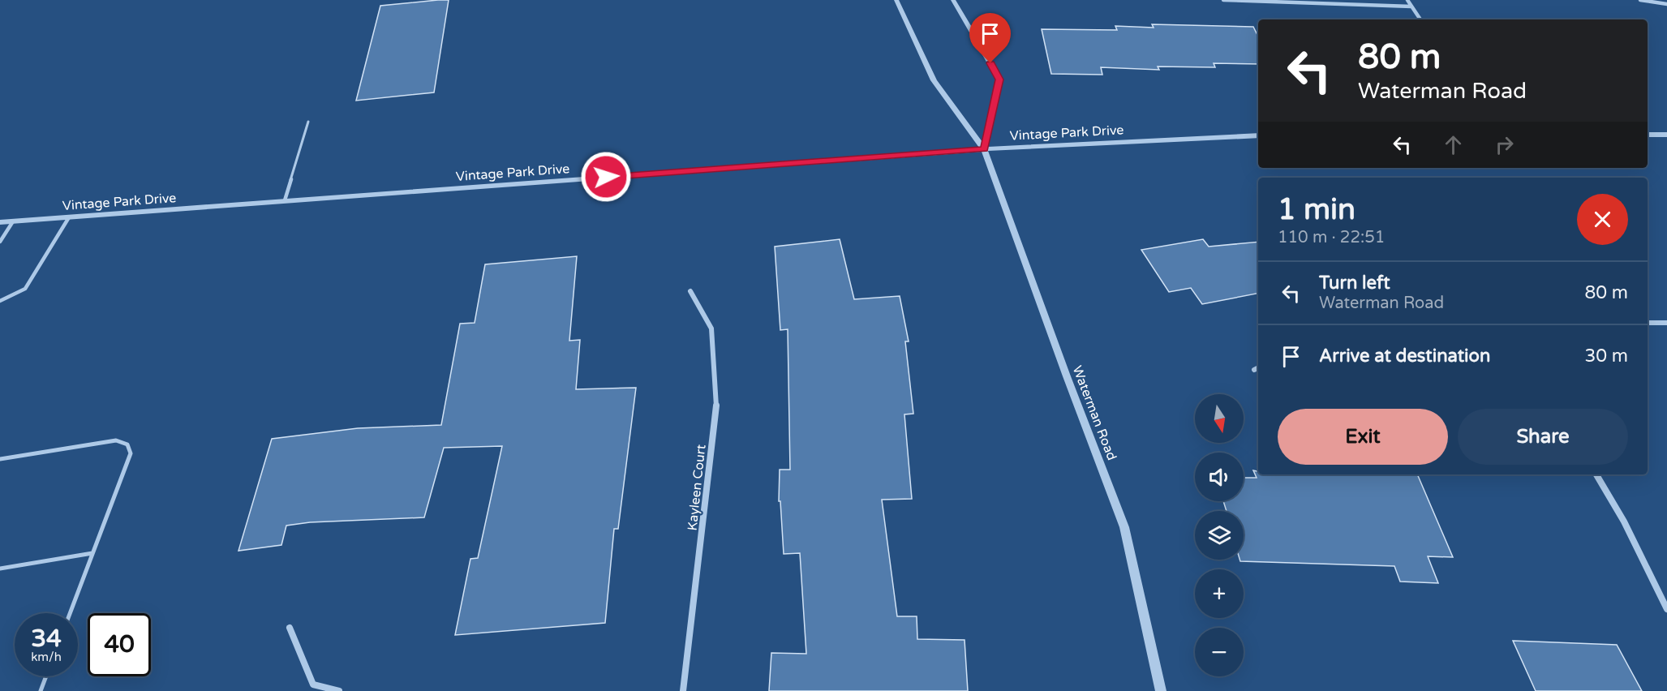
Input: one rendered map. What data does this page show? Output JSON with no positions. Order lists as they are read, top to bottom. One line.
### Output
{"streets":{"street":["Vintage Park Drive","Waterman Road","Kayleen Court"]},"crossings":[["Vintage Park Drive","Waterman Road"]],"north":"bottom","page":{"turn":["80 m","Waterman Road"],"heading":["1 min","110 m · 22:51"],"list":[{"name":"Turn left","note":"Waterman Road","value":"80 m"},{"name":"Arrive at destination","value":"30 m"}],"map_buttons":["+","−"],"buttons":["Exit","Share"],"speed":"34 km/h","limit":"40"}}
